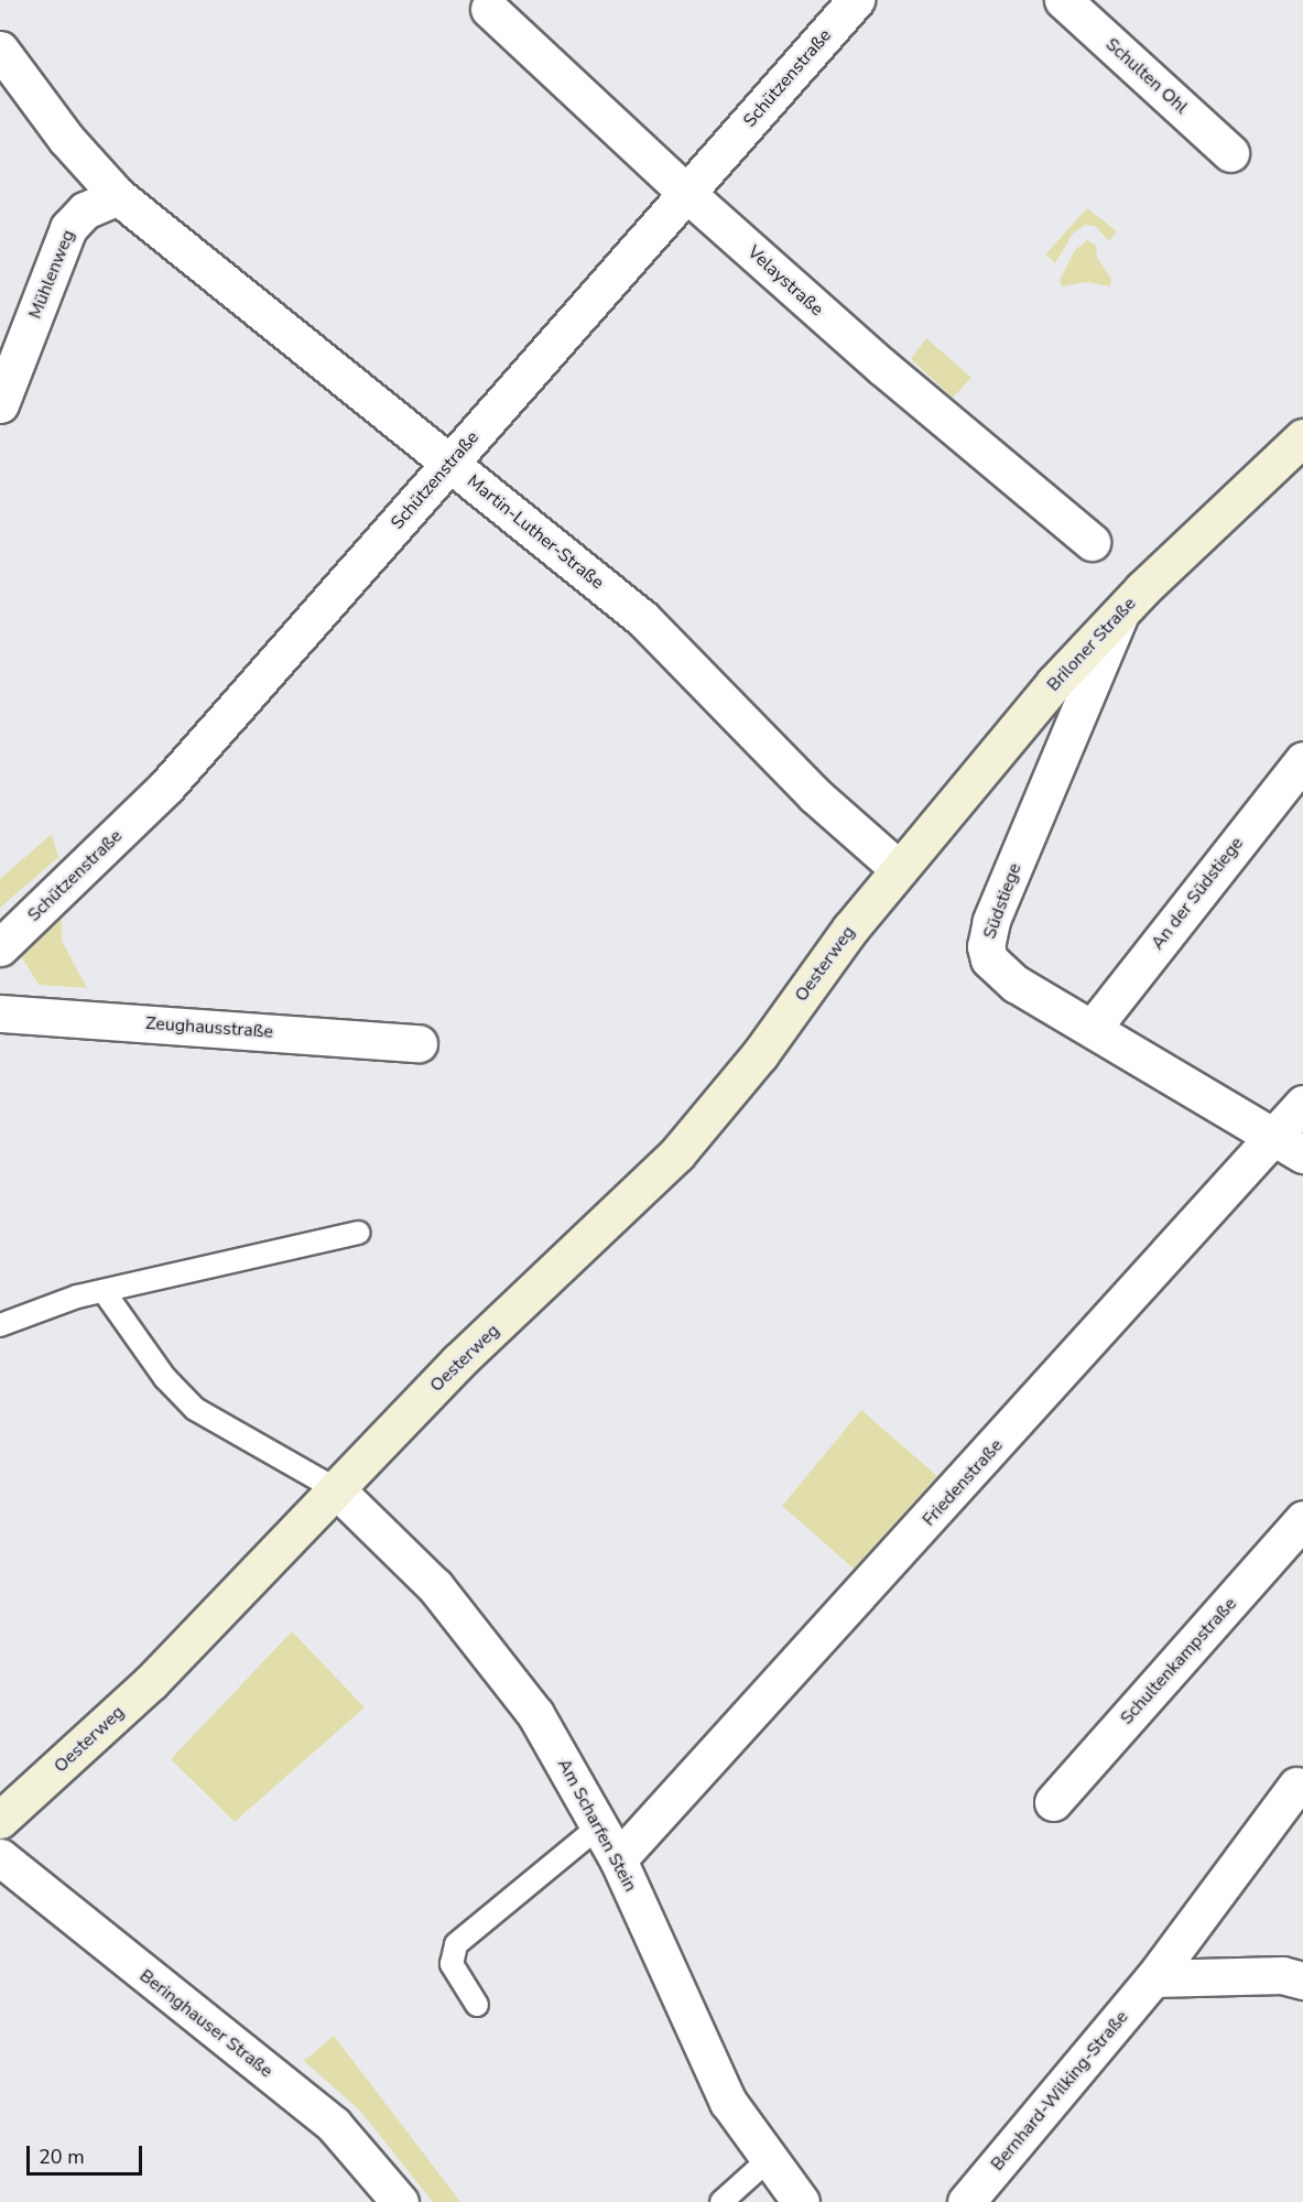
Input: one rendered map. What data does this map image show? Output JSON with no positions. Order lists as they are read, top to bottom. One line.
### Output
{"streets":{"main road":["Briloner Straße","Oesterweg"],"street":["Schulten Ohl","Schützenstraße","Mühlenweg","Velaystraße","Martin-Luther-Straße","An der Südstiege","Südstiege","Zeughausstraße","Friedenstraße","Schultenkampstraße","Am Scharfen Stein","Beringhauser Straße","Bernhard-Wilking-Straße"]},"crossings":[["Schützenstraße","Velaystraße"],["Schützenstraße","Martin-Luther-Straße"],["Mühlenweg","Martin-Luther-Straße"],["Martin-Luther-Straße","Briloner Straße"],["Martin-Luther-Straße","Oesterweg"],["Briloner Straße","Südstiege"],["Briloner Straße","Oesterweg"],["An der Südstiege","Südstiege"],["Südstiege","Friedenstraße"],["Oesterweg","Am Scharfen Stein"],["Friedenstraße","Am Scharfen Stein"]],"scale_bar":"20 m"}
